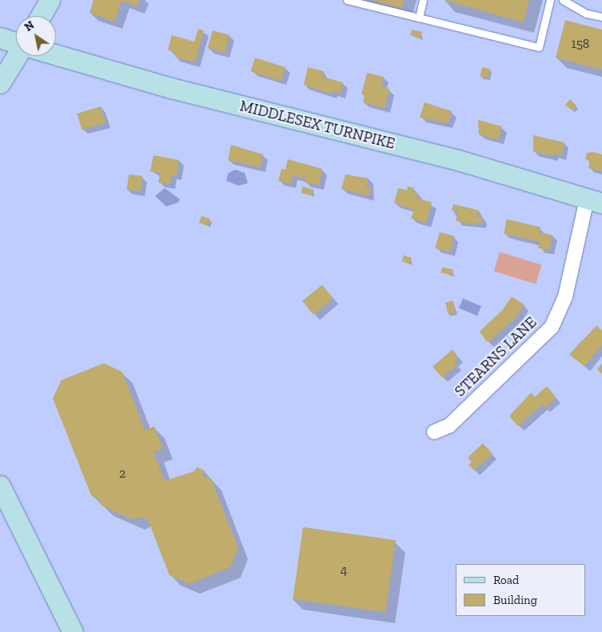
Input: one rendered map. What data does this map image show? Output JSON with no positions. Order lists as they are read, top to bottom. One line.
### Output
{"streets":{"main road":["MIDDLESEX TURNPIKE"],"street":["STEARNS LANE"]},"crossings":[["MIDDLESEX TURNPIKE","STEARNS LANE"]],"house_numbers":["158","2","4"],"legend":["Road","Building"],"north":"top left"}
